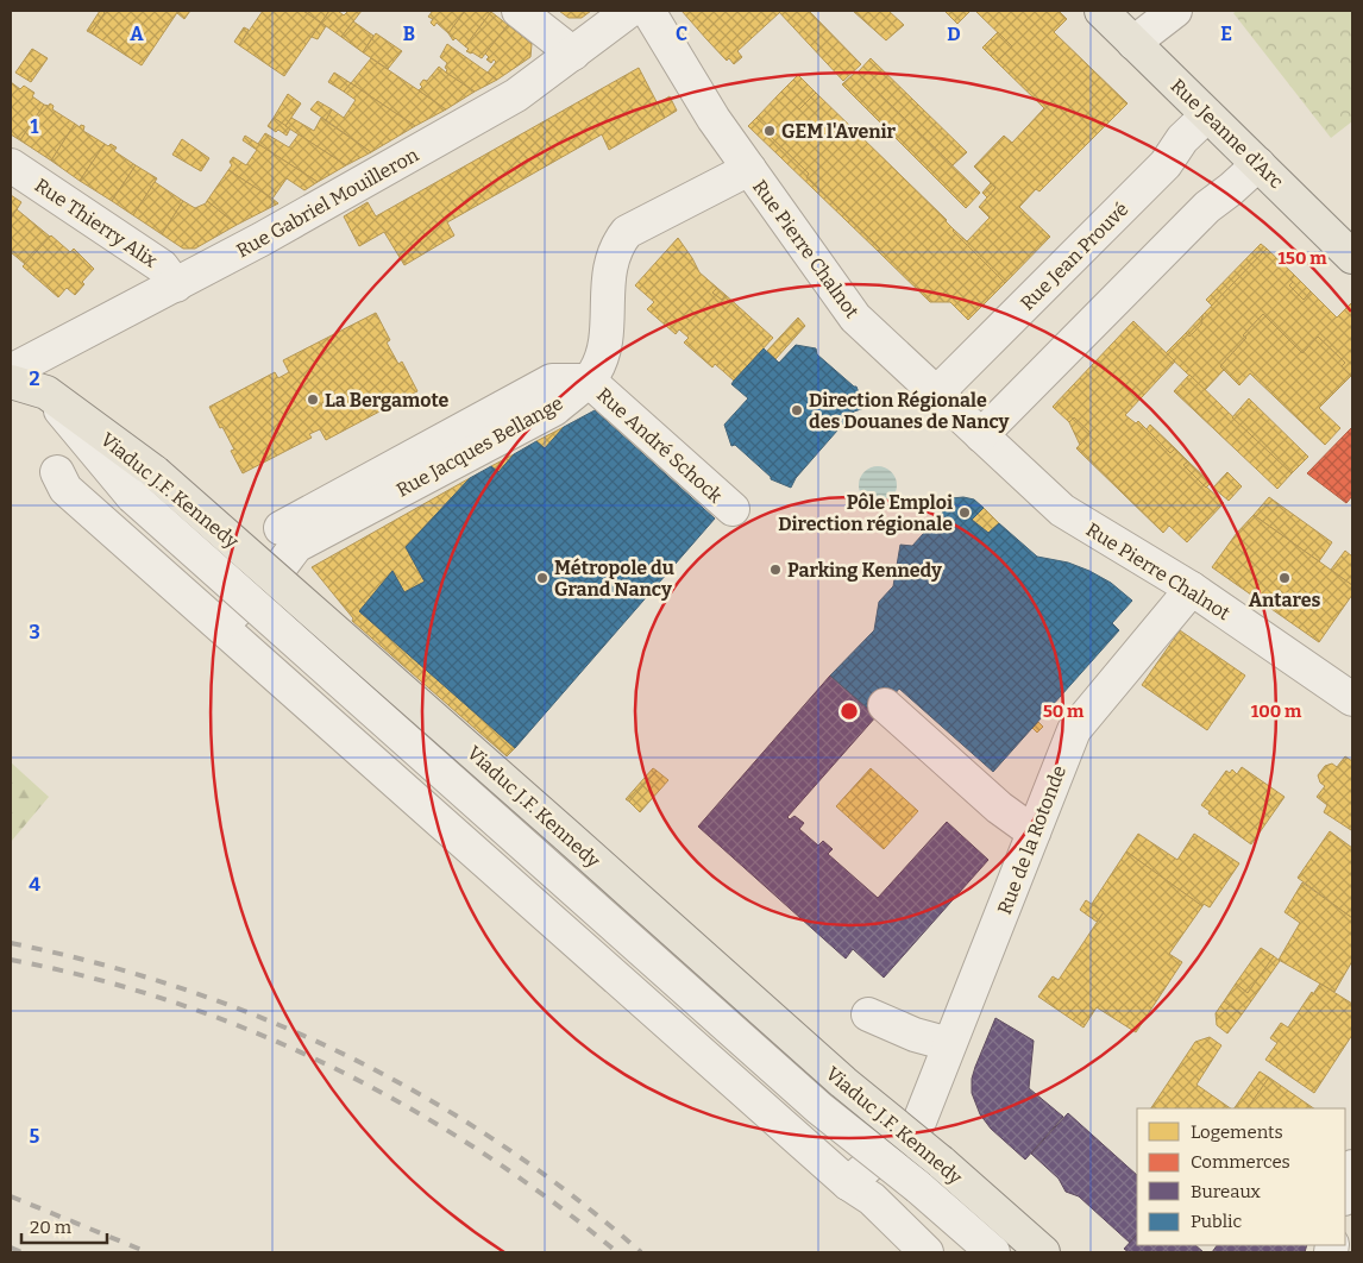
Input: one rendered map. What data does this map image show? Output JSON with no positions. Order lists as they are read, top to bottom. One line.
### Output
{"streets":{"main road":["Rue Jeanne d'Arc","Viaduc J.F. Kennedy"],"street":["Rue Gabriel Mouilleron","Rue Thierry Alix","Rue Pierre Chalnot","Rue Jean Prouvé","Rue André Schock","Rue Jacques Bellange","Rue de la Rotonde"]},"crossings":[["Rue Jeanne d'Arc","Rue Jean Prouvé"],["Rue Gabriel Mouilleron","Rue Thierry Alix"],["Rue Gabriel Mouilleron","Viaduc J.F. Kennedy"],["Rue Pierre Chalnot","Rue Jean Prouvé"],["Rue Pierre Chalnot","Rue Jacques Bellange"],["Rue Pierre Chalnot","Rue de la Rotonde"],["Rue André Schock","Rue Jacques Bellange"]],"places":["GEM l'Avenir","La Bergamote","Direction Régionale des Douanes de Nancy","Pôle Emploi Direction régionale","Parking Kennedy","Métropole du Grand Nancy","Antares"],"legend":["Logements","Commerces","Bureaux","Public"],"scale_bar":"20 m","grid":{"columns":["A","B","C","D","E"],"rows":["1","2","3","4","5"]},"rings":["150 m","50 m","100 m"]}
